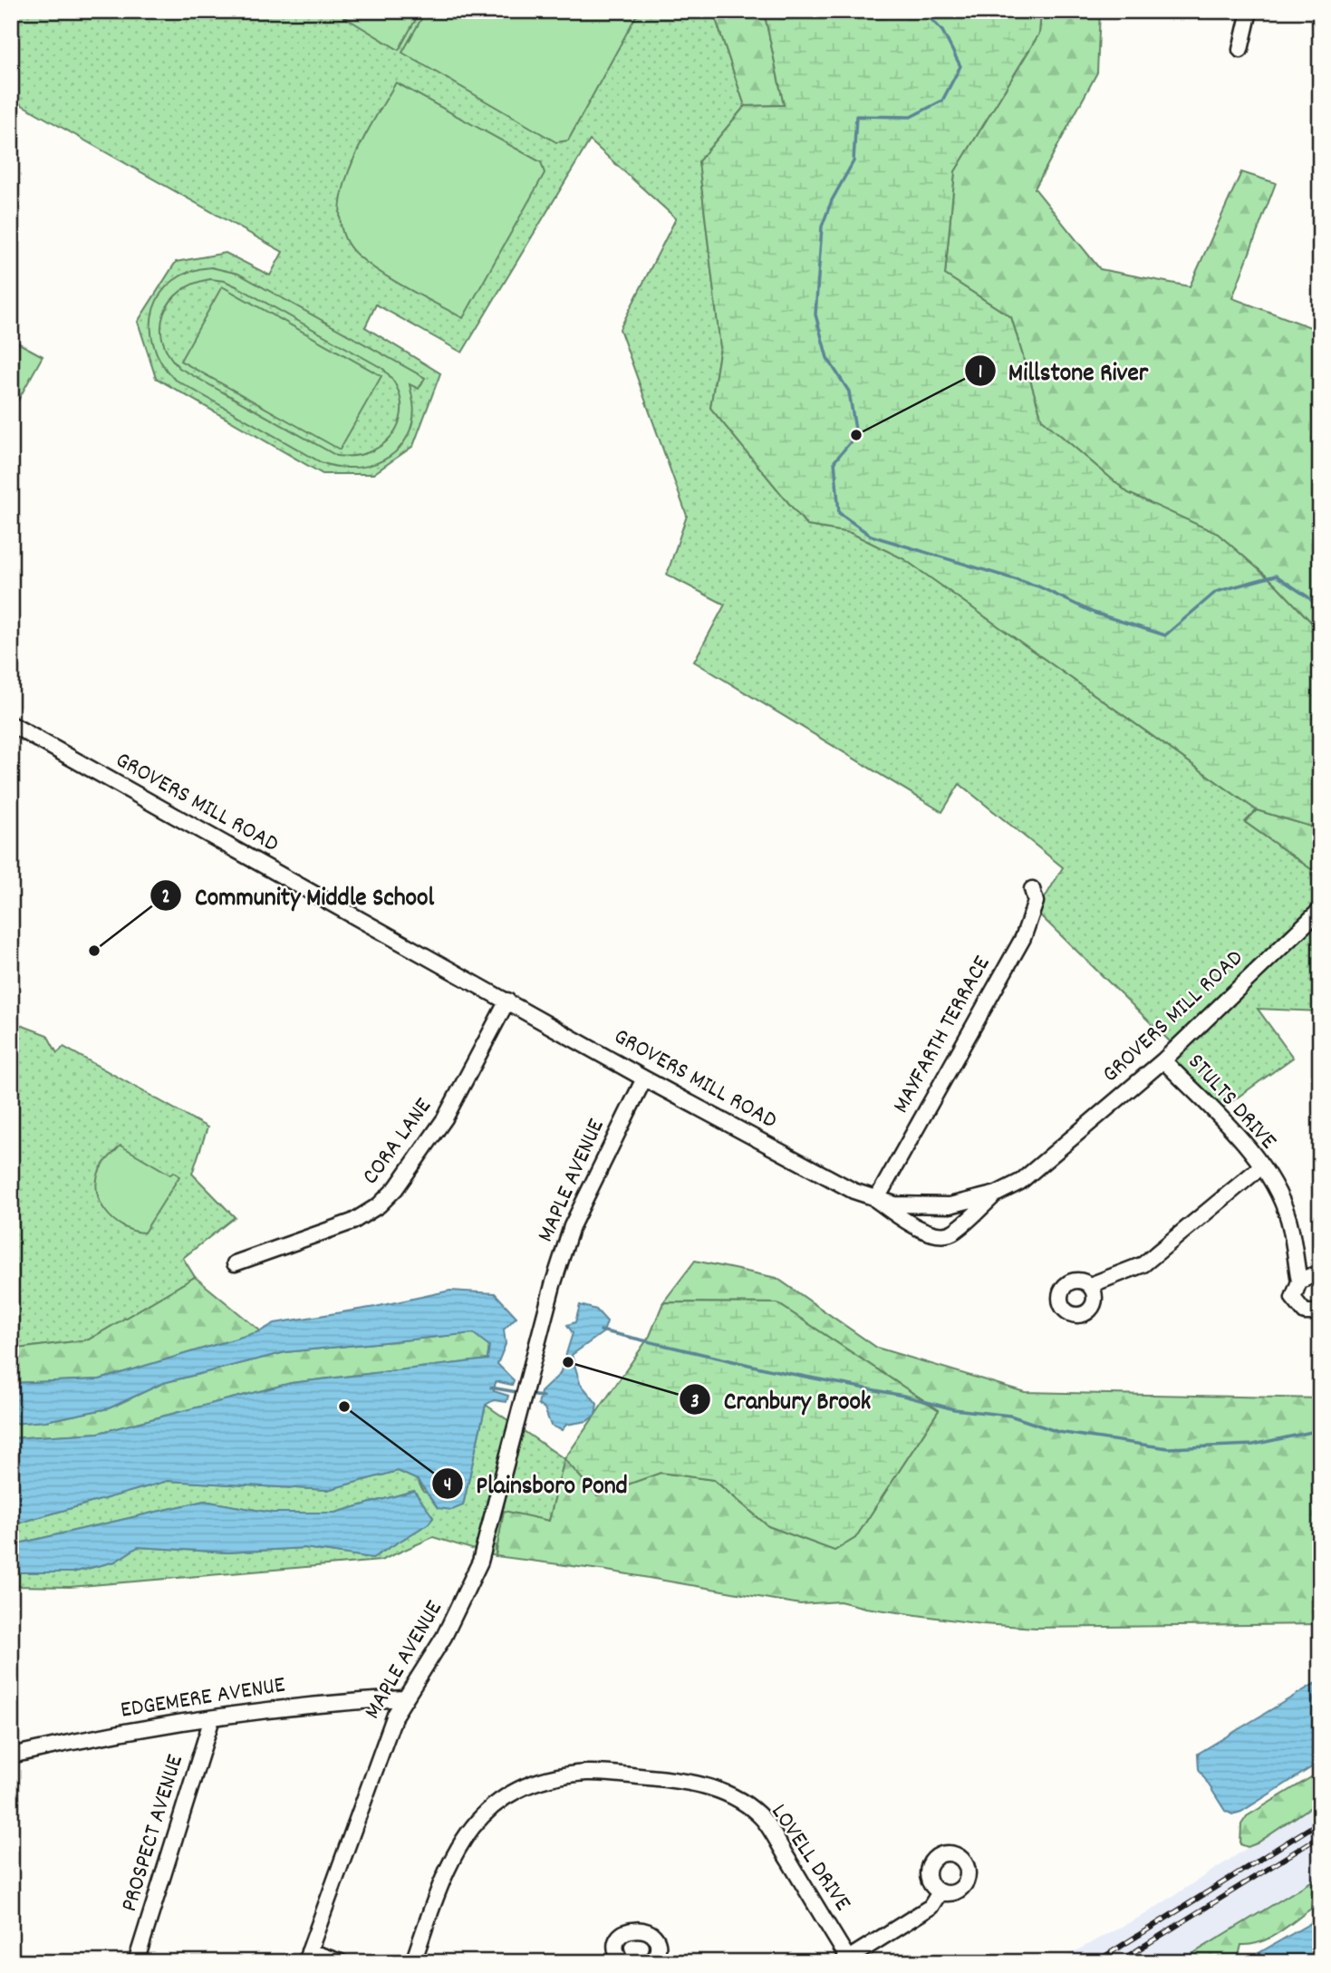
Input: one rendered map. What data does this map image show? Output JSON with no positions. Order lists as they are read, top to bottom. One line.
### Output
{"streets":{"street":["GROVERS MILL ROAD","MAYFARTH TERRACE","STULTS DRIVE","CORA LANE","MAPLE AVENUE","EDGEMERE AVENUE","PROSPECT AVENUE","LOVELL DRIVE"]},"crossings":[["GROVERS MILL ROAD","MAYFARTH TERRACE"],["GROVERS MILL ROAD","STULTS DRIVE"],["GROVERS MILL ROAD","CORA LANE"],["GROVERS MILL ROAD","MAPLE AVENUE"],["MAPLE AVENUE","EDGEMERE AVENUE"],["EDGEMERE AVENUE","PROSPECT AVENUE"]],"places":["Millstone River","Community Middle School","Cranbury Brook","Plainsboro Pond"]}
